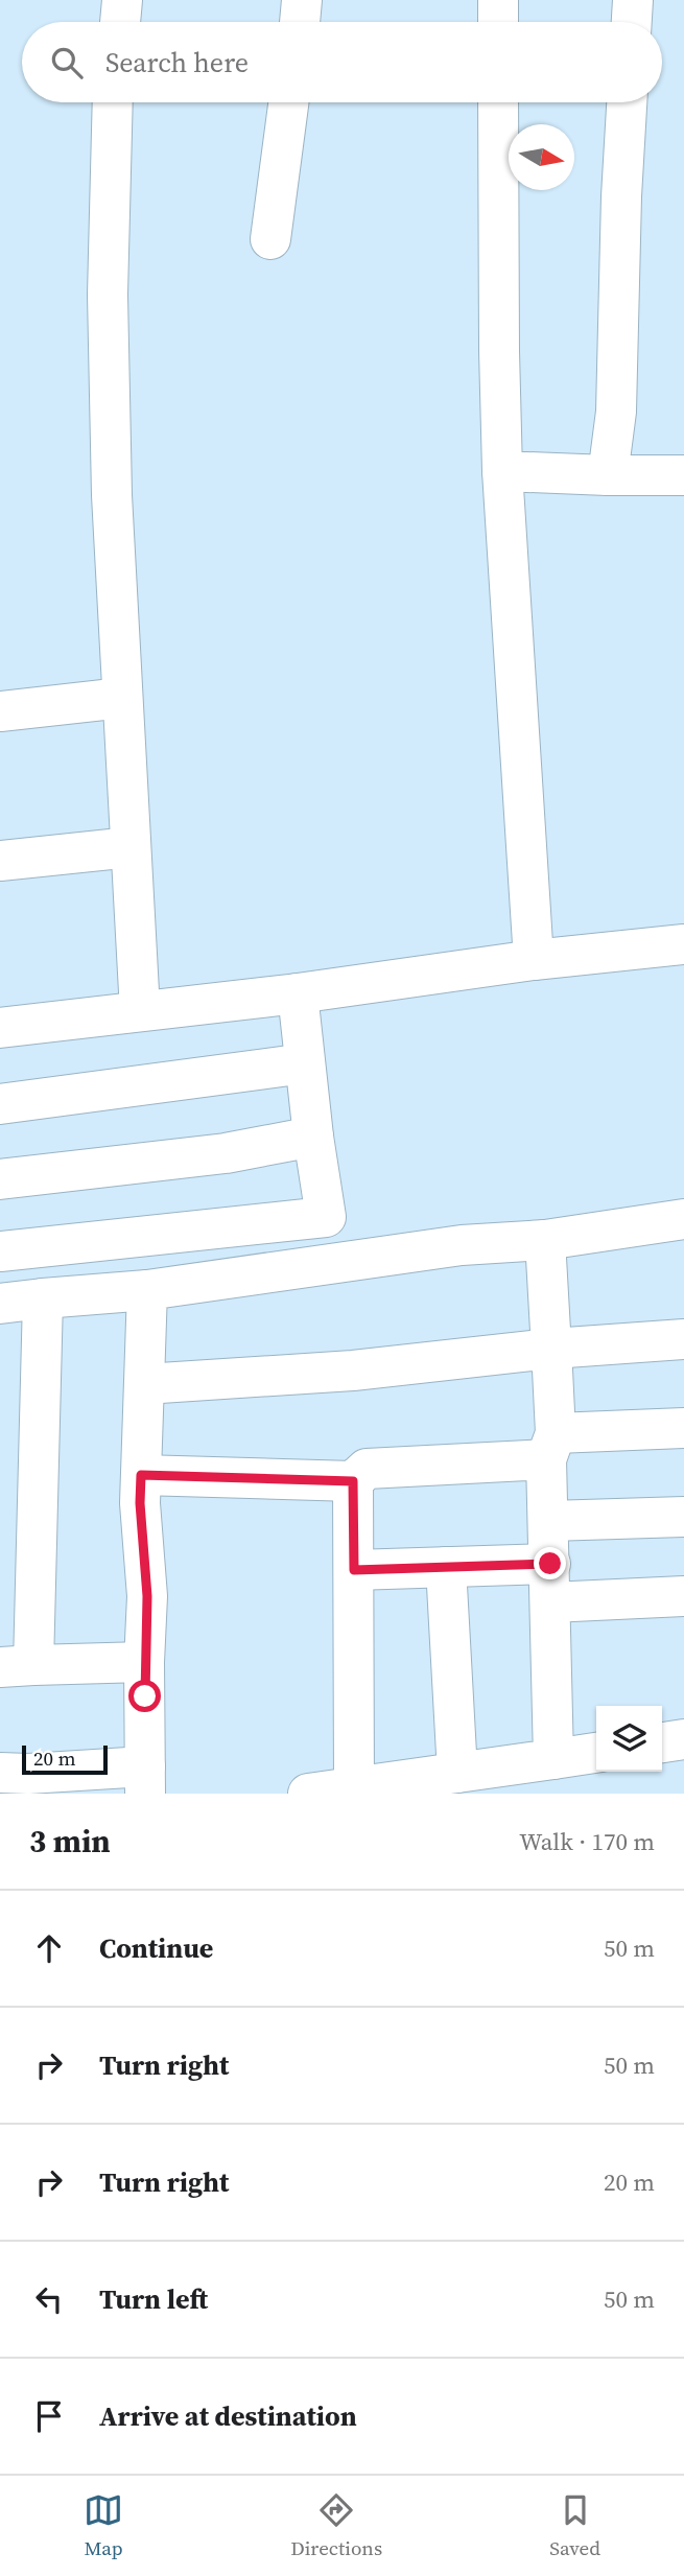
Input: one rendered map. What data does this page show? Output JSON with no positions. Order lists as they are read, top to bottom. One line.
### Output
{"scale_bar":"20 m","north":"right","page":{"search":"Search here","scale":"20 m","heading":["3 min","Walk · 170 m"],"list":[["Continue","50 m"],["Turn right","50 m"],["Turn right","20 m"],["Turn left","50 m"],"Arrive at destination"],"nav":["Map","Directions","Saved"]}}
